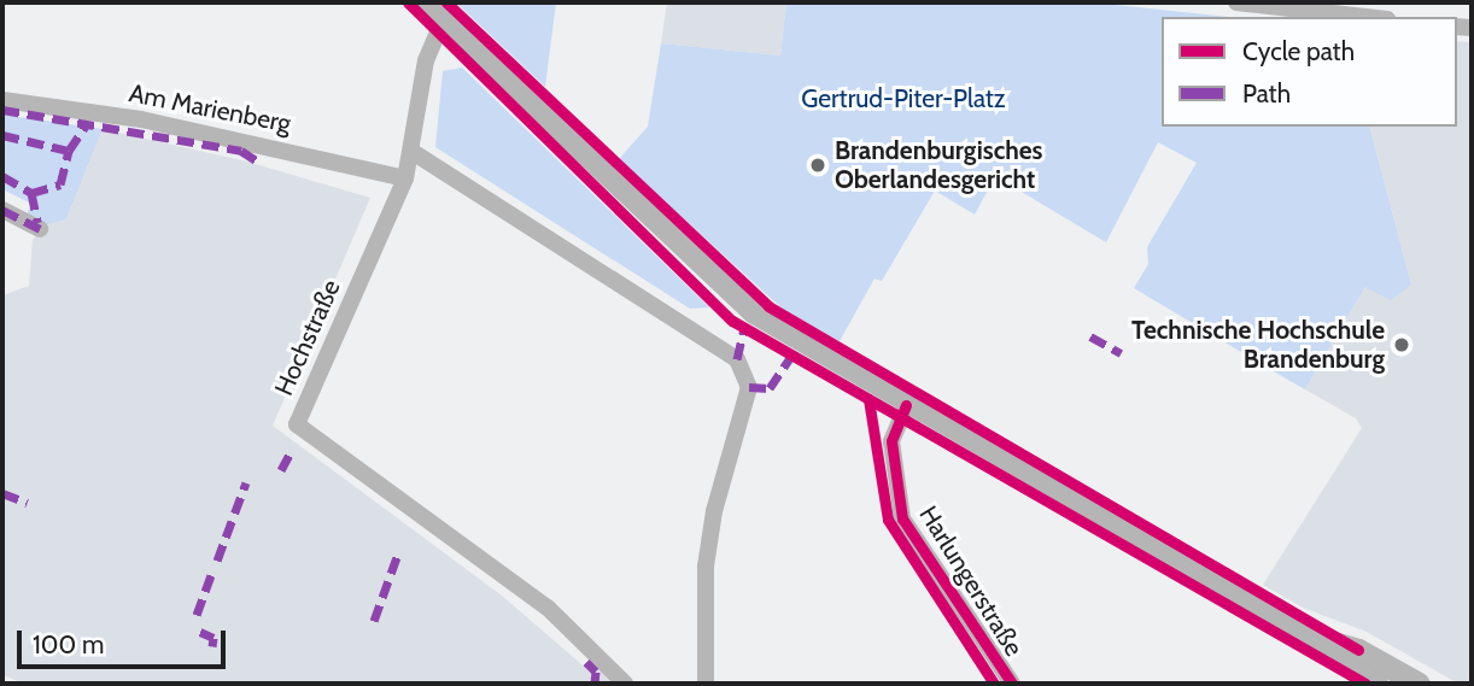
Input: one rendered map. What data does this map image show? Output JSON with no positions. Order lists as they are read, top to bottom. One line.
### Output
{"streets":{"street":["Am Marienberg","Hochstraße","Harlungerstraße"]},"crossings":[["Am Marienberg","Hochstraße"]],"parks":["Gertrud-Piter-Platz"],"places":["Brandenburgisches Oberlandesgericht","Technische Hochschule Brandenburg"],"legend":["Cycle path","Path"],"scale_bar":"100 m"}
